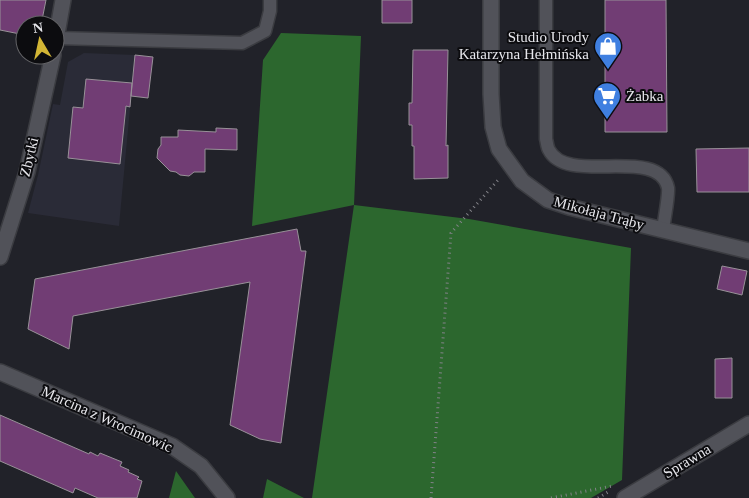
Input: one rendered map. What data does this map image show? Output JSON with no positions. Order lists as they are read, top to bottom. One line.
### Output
{"streets":{"street":["Zbytki","Mikołaja Trąby","Marcina z Wrocimowic","Sprawna"]},"places":{"shop":["Studio Urody Katarzyna Hełmińska"],"supermarket":["Żabka"]},"north":"top"}
